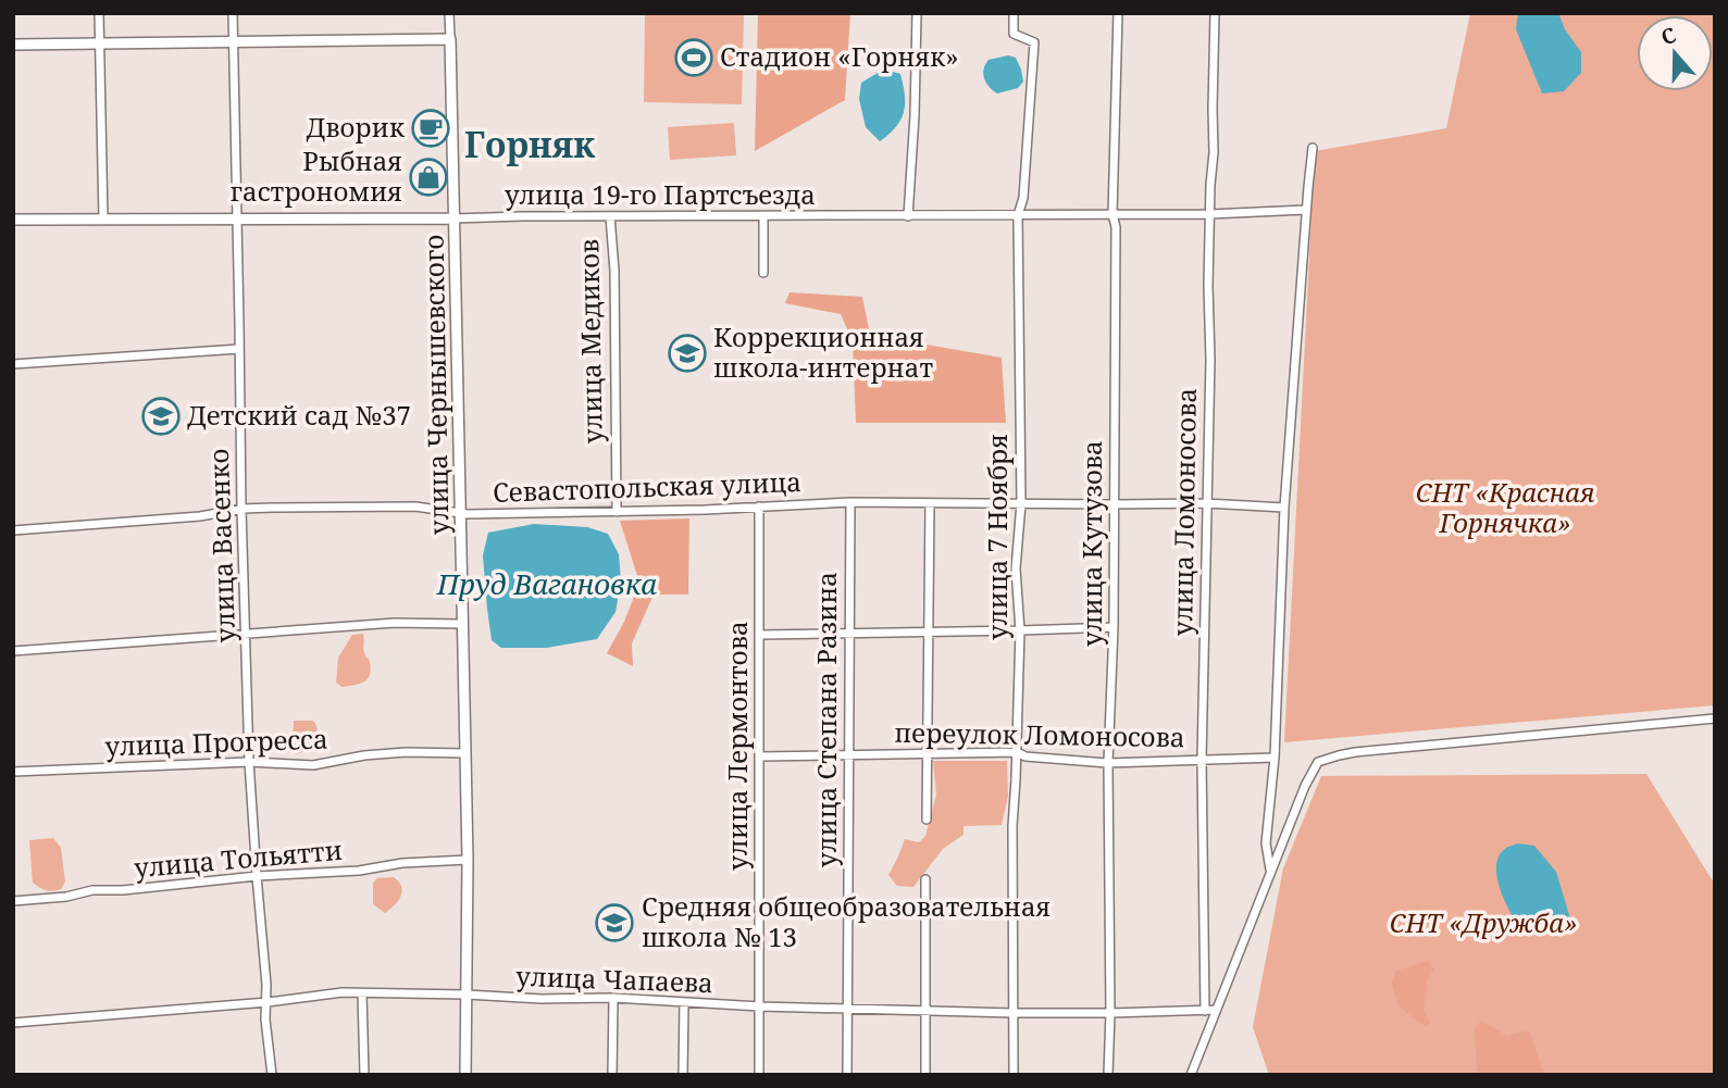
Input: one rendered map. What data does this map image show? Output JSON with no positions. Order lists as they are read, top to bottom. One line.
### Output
{"streets":{"street":["улица 19-го Партсъезда","улица Медиков","улица Чернышевского","Севастопольская улица","улица Ломоносова","улица 7 Ноября","улица Кутузова","улица Васенко","улица Степана Разина","переулок Ломоносова","улица Прогресса","улица Лермонтова","улица Тольятти","улица Чапаева"]},"crossings":[["улица 19-го Партсъезда","улица Медиков"],["улица 19-го Партсъезда","улица Чернышевского"],["улица 19-го Партсъезда","улица Ломоносова"],["улица 19-го Партсъезда","улица 7 Ноября"],["улица 19-го Партсъезда","улица Кутузова"],["улица 19-го Партсъезда","улица Васенко"],["улица Медиков","Севастопольская улица"],["улица Чернышевского","Севастопольская улица"],["улица Чернышевского","улица Прогресса"],["улица Чернышевского","улица Тольятти"],["улица Чернышевского","улица Чапаева"],["Севастопольская улица","улица Ломоносова"],["Севастопольская улица","улица 7 Ноября"],["Севастопольская улица","улица Кутузова"],["Севастопольская улица","улица Васенко"],["Севастопольская улица","улица Степана Разина"],["Севастопольская улица","улица Лермонтова"],["улица Ломоносова","переулок Ломоносова"],["улица Ломоносова","улица Чапаева"],["улица 7 Ноября","переулок Ломоносова"],["улица 7 Ноября","улица Чапаева"],["улица Кутузова","переулок Ломоносова"],["улица Кутузова","улица Чапаева"],["улица Васенко","улица Прогресса"],["улица Васенко","улица Тольятти"],["улица Васенко","улица Чапаева"],["улица Степана Разина","переулок Ломоносова"],["улица Степана Разина","улица Чапаева"],["переулок Ломоносова","улица Лермонтова"],["улица Лермонтова","улица Чапаева"]],"districts":["Горняк"],"water":["Пруд Вагановка"],"parks":["СНТ «Красная Горнячка»","СНТ «Дружба»"],"places":{"sports":["Стадион «Горняк»"],"cafe":["Дворик"],"shop":["Рыбная гастрономия"],"school or university":["Коррекционная школа-интернат","Детский сад №37","Средняя общеобразовательная школа № 13"]},"north":"top"}
